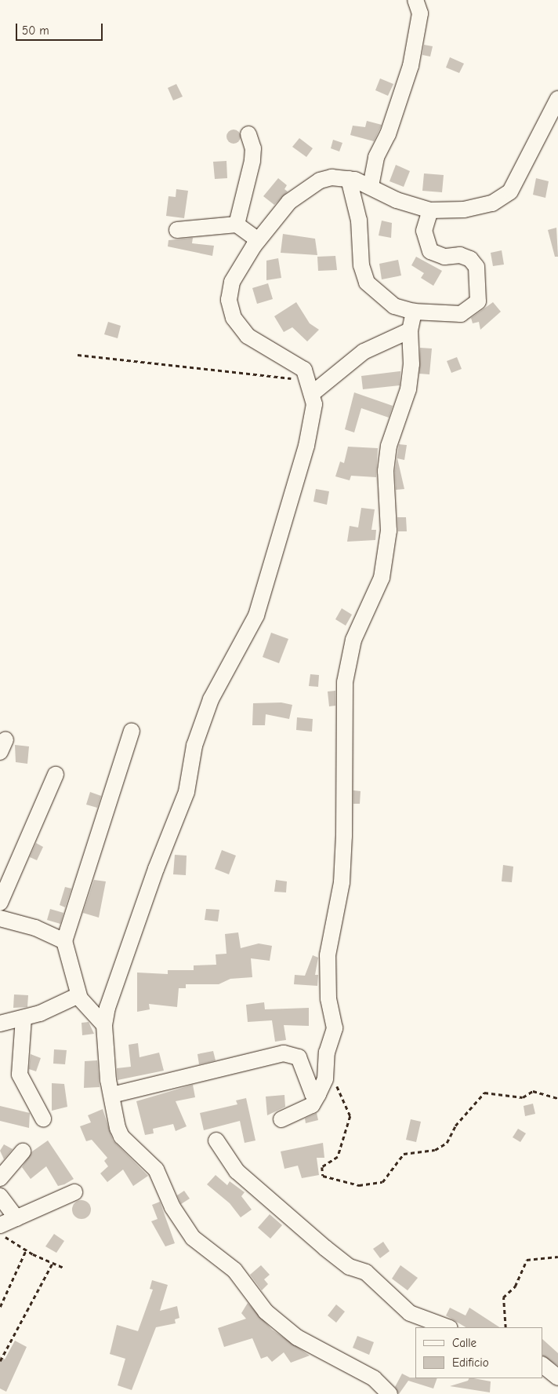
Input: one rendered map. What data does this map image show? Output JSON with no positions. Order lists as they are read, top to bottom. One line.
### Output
{"legend":["Calle","Edificio"],"scale_bar":"50 m"}
